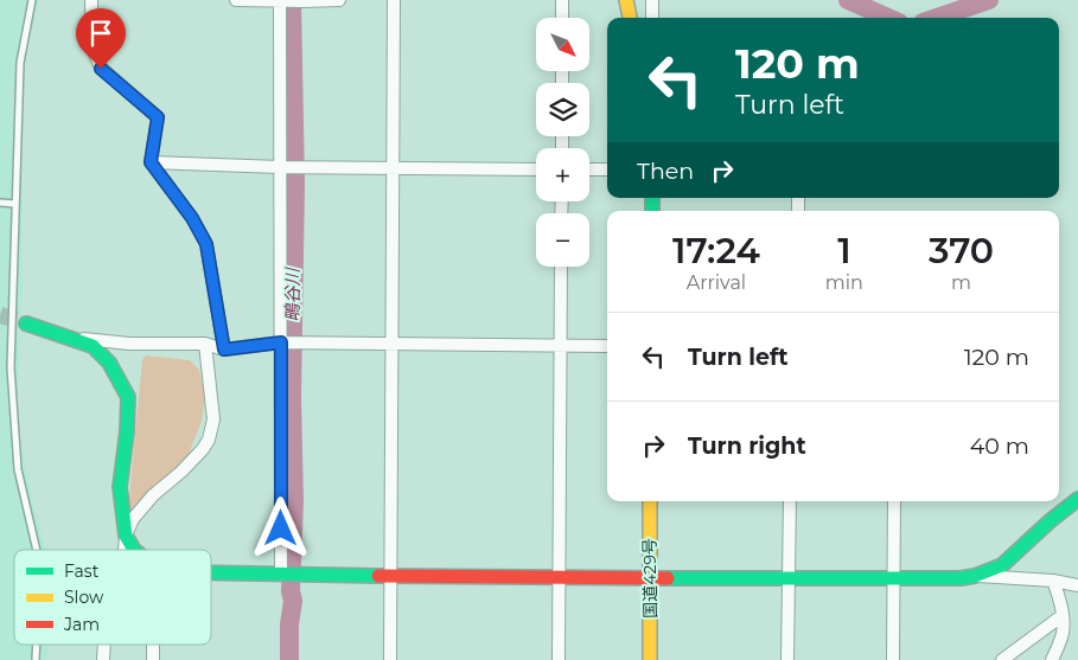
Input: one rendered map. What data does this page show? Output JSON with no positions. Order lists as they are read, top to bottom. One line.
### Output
{"streets":{"main road":["国道429号"]},"water":["鴫谷川"],"legend":["Fast","Slow","Jam"],"north":"bottom right","page":{"map_buttons":["+","−"],"turn":["120 m","Turn left"],"then":"Then","eta":["17:24","Arrival","1","min","370","m"],"list":[{"name":"Turn left","value":"120 m"},{"name":"Turn right","value":"40 m"}]}}
